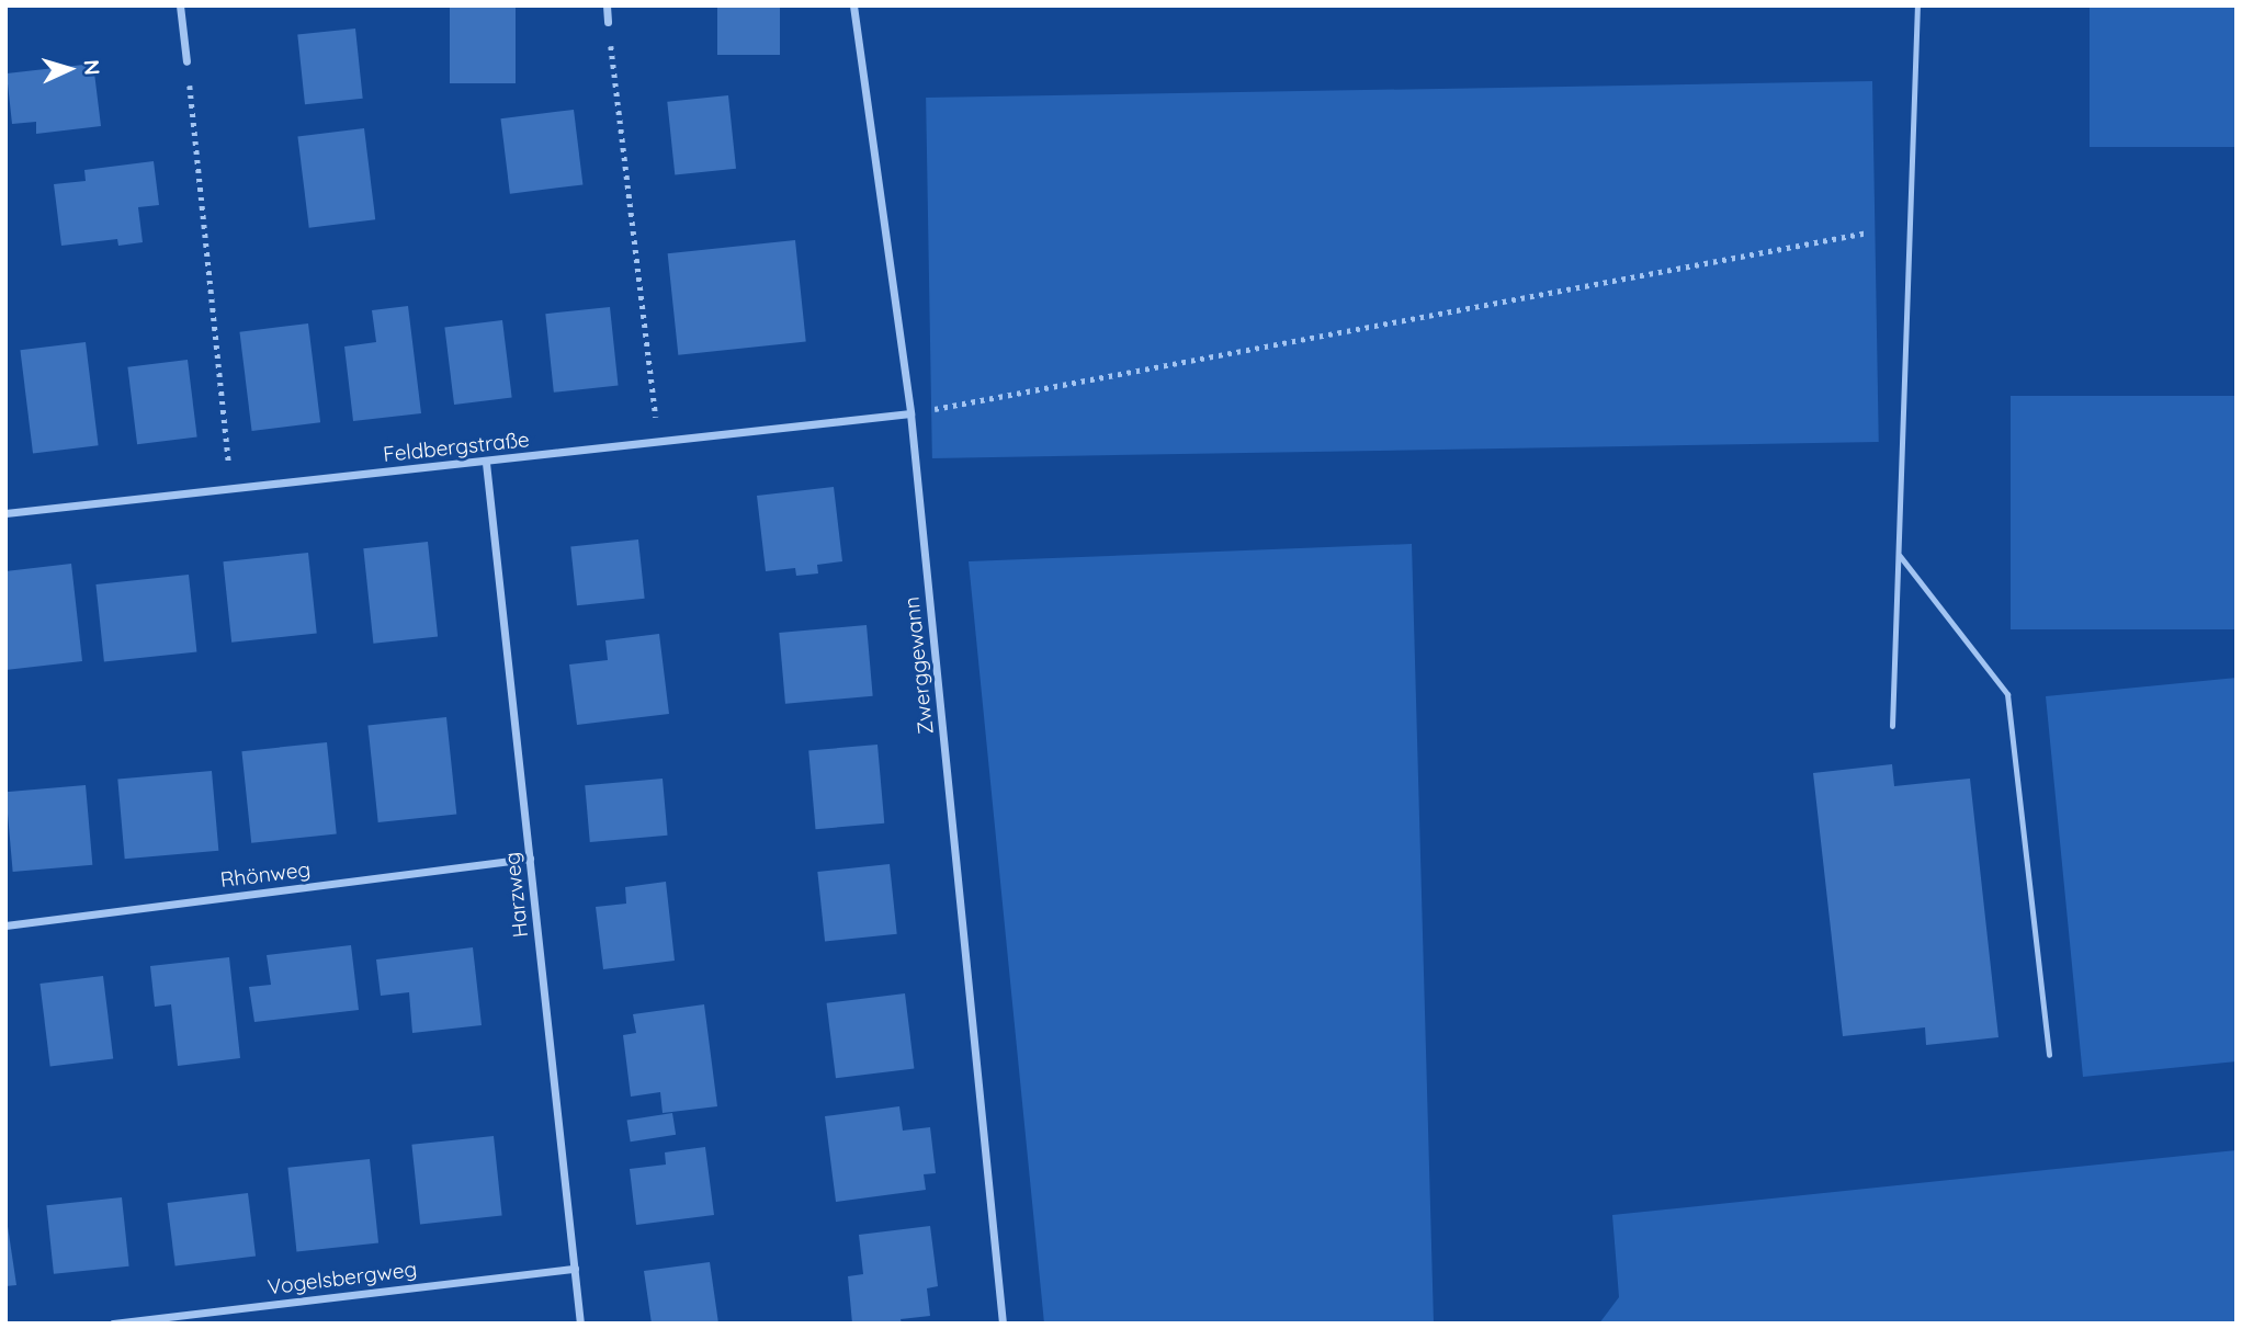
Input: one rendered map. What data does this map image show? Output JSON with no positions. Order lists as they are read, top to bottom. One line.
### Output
{"streets":{"street":["Feldbergstraße","Zwerggewann","Rhönweg","Harzweg","Vogelsbergweg"]},"crossings":[["Feldbergstraße","Zwerggewann"],["Feldbergstraße","Harzweg"],["Rhönweg","Harzweg"],["Harzweg","Vogelsbergweg"]],"north":"right"}
